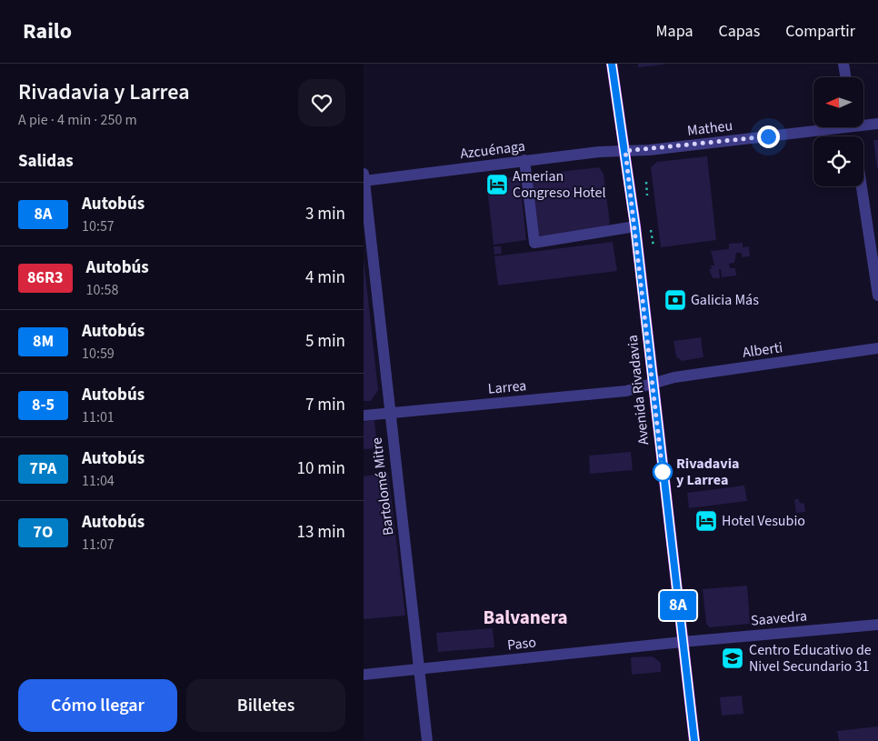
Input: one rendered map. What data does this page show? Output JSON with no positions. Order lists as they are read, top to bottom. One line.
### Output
{"streets":{"main road":["Avenida Rivadavia"],"street":["Matheu","Azcuénaga","Alberti","Larrea","Bartolomé Mitre","Saavedra","Paso"]},"crossings":[["Matheu","Azcuénaga"],["Matheu","Avenida Rivadavia"],["Azcuénaga","Avenida Rivadavia"],["Azcuénaga","Bartolomé Mitre"],["Alberti","Larrea"],["Alberti","Avenida Rivadavia"],["Larrea","Avenida Rivadavia"],["Larrea","Bartolomé Mitre"],["Avenida Rivadavia","Saavedra"],["Avenida Rivadavia","Paso"],["Bartolomé Mitre","Paso"],["Saavedra","Paso"]],"districts":["Balvanera"],"places":{"hotel":["Amerian Congreso Hotel","Hotel Vesubio"],"bank":["Galicia Más"],"other":["Rivadavia y Larrea"],"school or university":["Centro Educativo de Nivel Secundario 31"]},"lines":["bus line 8A"],"north":"left","page":{"header":"Railo","nav":["Mapa","Capas","Compartir"],"heading":[["Rivadavia y Larrea","A pie · 4 min · 250 m"],"Salidas"],"on_map":"8A","list":[{"mark":"8A","name":"Autobús","note":"10:57","value":"3 min"},{"mark":"86R3","name":"Autobús","note":"10:58","value":"4 min"},{"mark":"8M","name":"Autobús","note":"10:59","value":"5 min"},{"mark":"8-5","name":"Autobús","note":"11:01","value":"7 min"},{"mark":"7PA","name":"Autobús","note":"11:04","value":"10 min"},{"mark":"7O","name":"Autobús","note":"11:07","value":"13 min"}],"buttons":["Cómo llegar","Billetes"]}}
